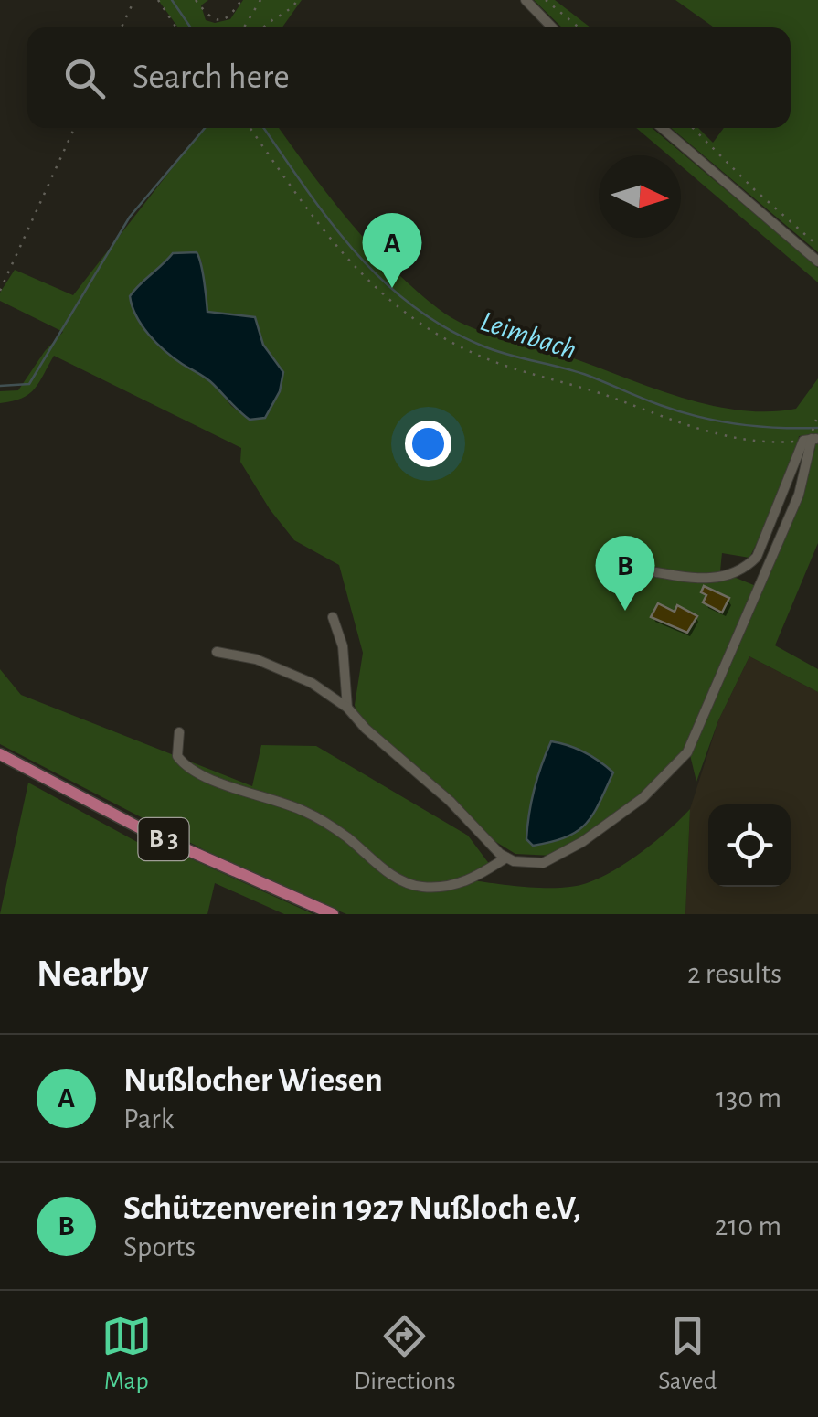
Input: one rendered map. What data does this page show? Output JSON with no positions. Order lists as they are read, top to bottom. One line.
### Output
{"streets":{"main road":["B 3"]},"water":["Leimbach"],"north":"right","page":{"search":"Search here","pins":["A","B"],"heading":["Nearby","2 results"],"list":[{"mark":"A","name":"Nußlocher Wiesen","note":"Park","value":"130 m"},{"mark":"B","name":"Schützenverein 1927 Nußloch e.V,","note":"Sports","value":"210 m"}],"nav":["Map","Directions","Saved"]}}
